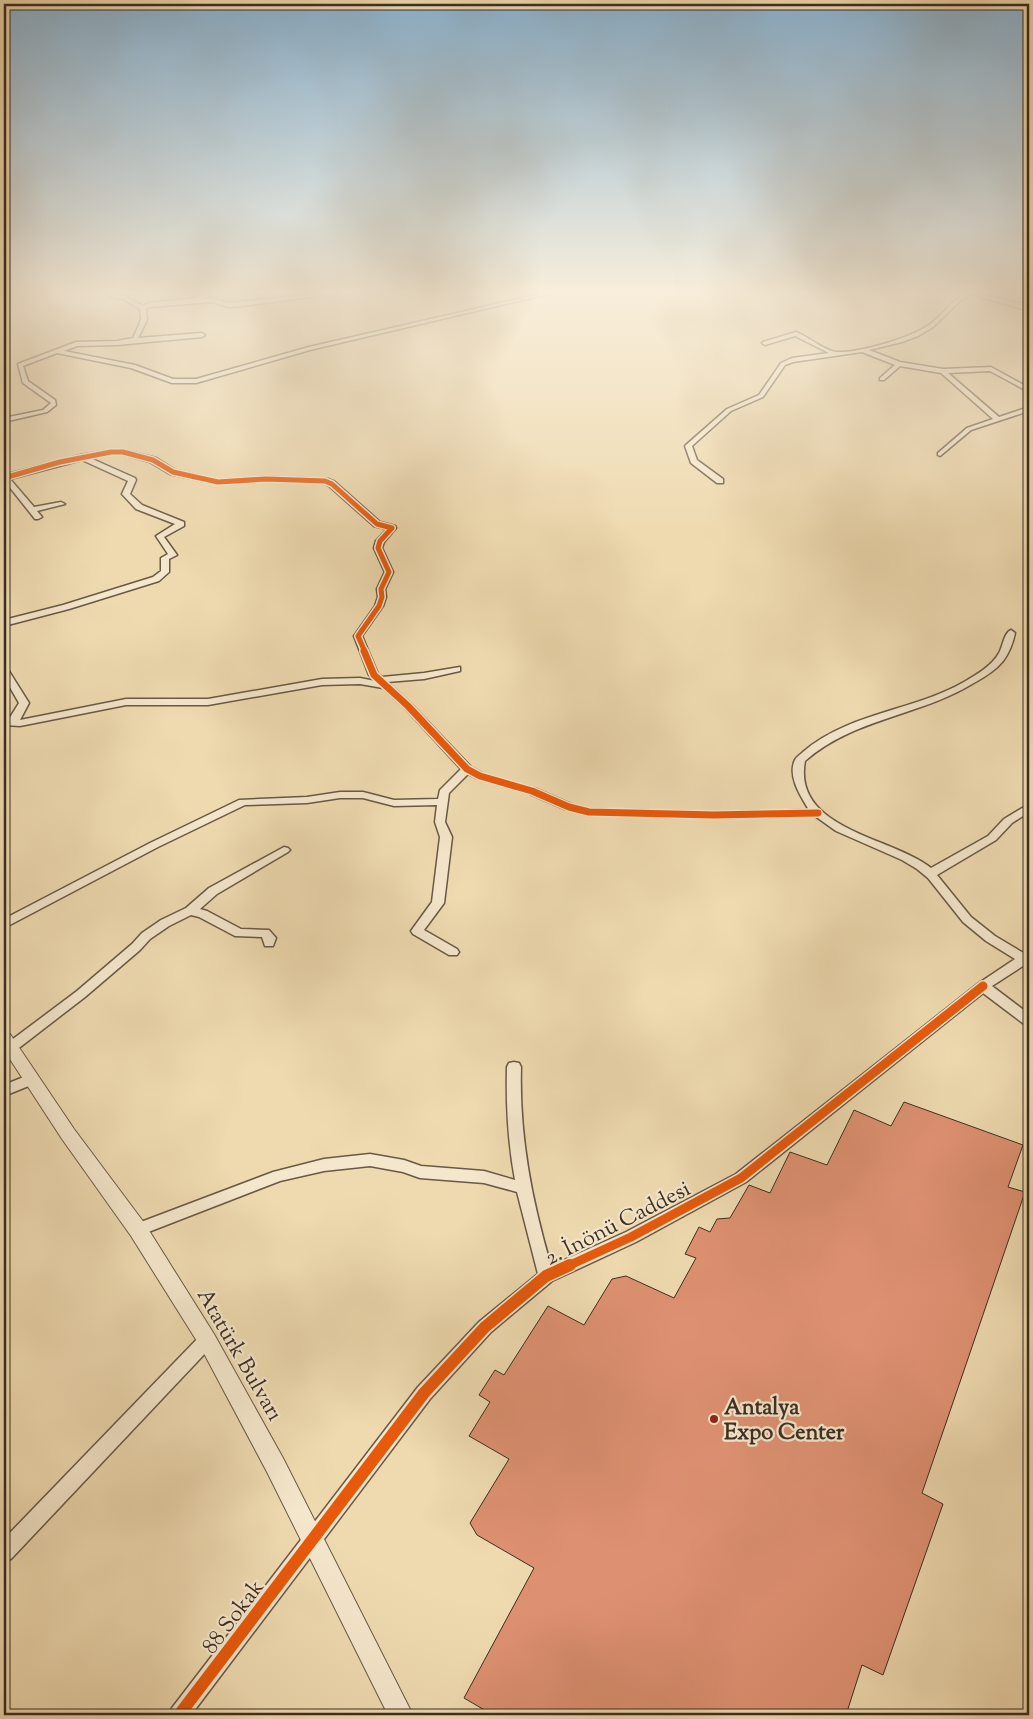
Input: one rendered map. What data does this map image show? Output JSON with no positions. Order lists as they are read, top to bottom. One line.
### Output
{"streets":{"street":["2. İnönü Caddesi","Atatürk Bulvarı","88 Sokak"]},"crossings":[["2. İnönü Caddesi","Atatürk Bulvarı"],["2. İnönü Caddesi","88 Sokak"],["Atatürk Bulvarı","88 Sokak"]],"places":["Antalya Expo Center"]}
